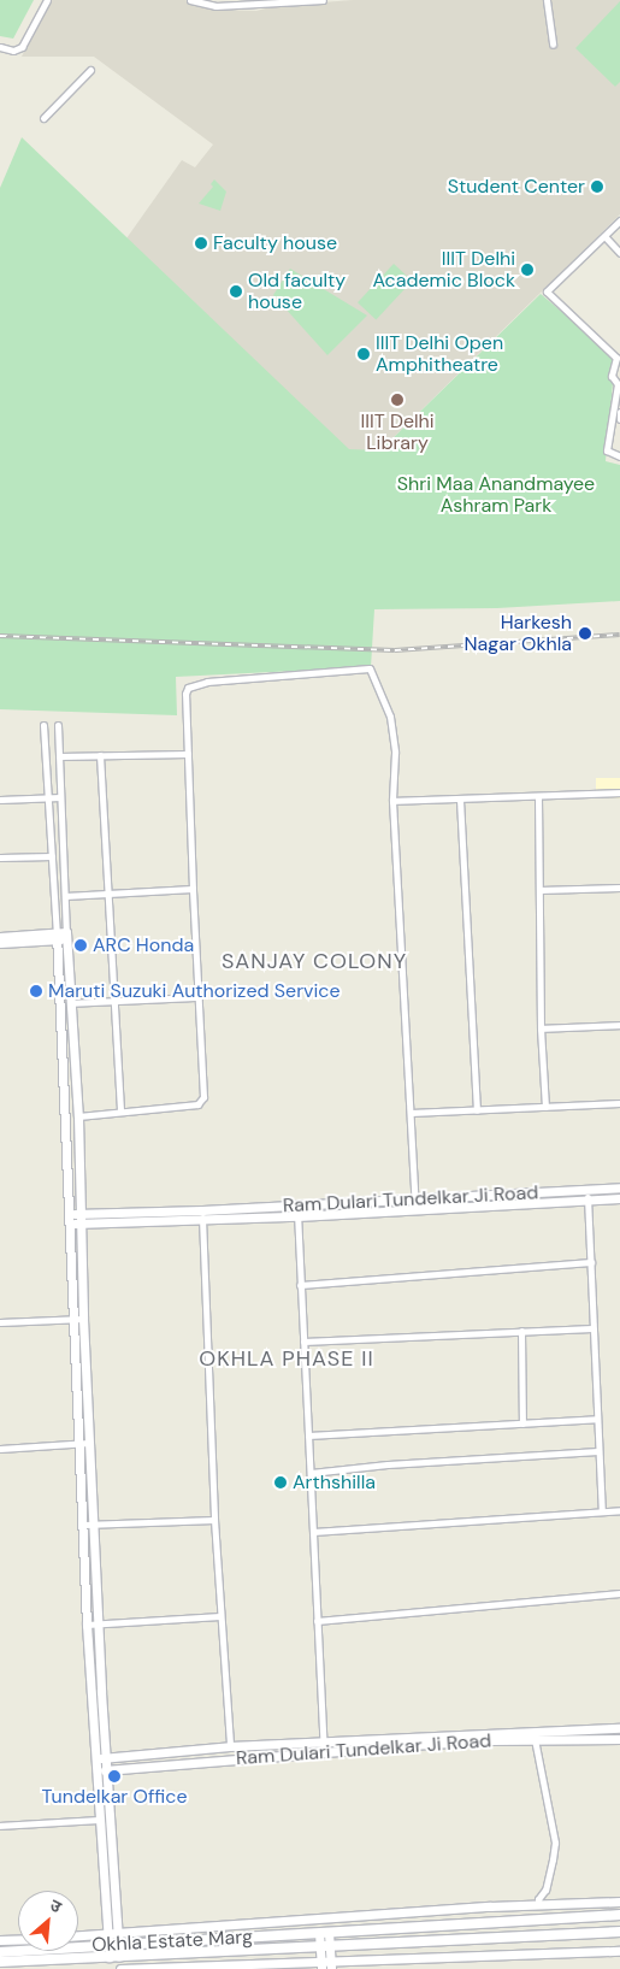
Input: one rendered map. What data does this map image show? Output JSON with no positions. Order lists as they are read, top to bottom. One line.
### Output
{"streets":{"main road":["Okhla Estate Marg"],"street":["Ram Dulari Tundelkar Ji Road"]},"districts":["SANJAY COLONY","OKHLA PHASE II"],"parks":["Shri Maa Anandmayee Ashram Park"],"places":["Student Center","Faculty house","IIIT Delhi Academic Block","Old faculty house","IIIT Delhi Open Amphitheatre","IIIT Delhi Library","Harkesh Nagar Okhla","ARC Honda","Maruti Suzuki Authorized Service","Arthshilla","Tundelkar Office"],"north":"top right"}
